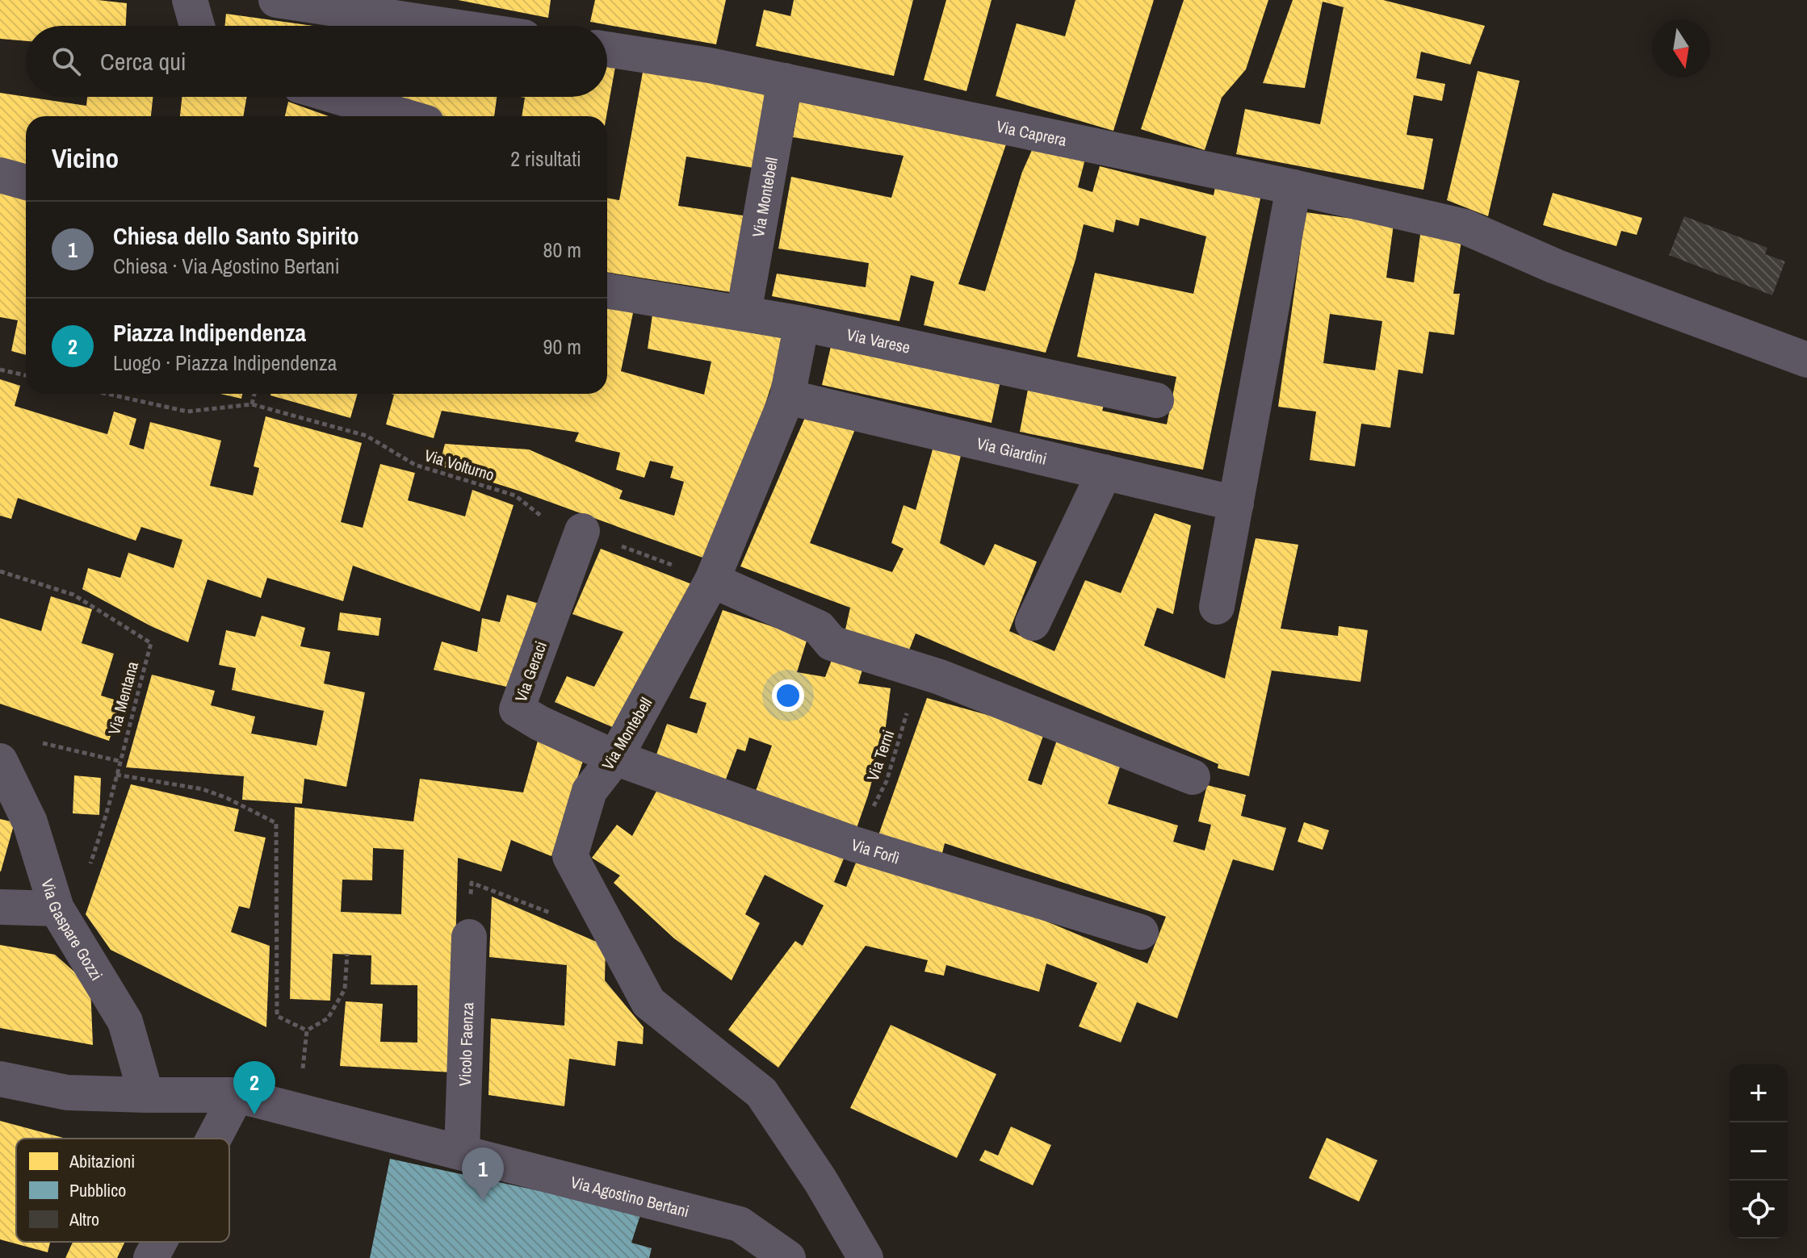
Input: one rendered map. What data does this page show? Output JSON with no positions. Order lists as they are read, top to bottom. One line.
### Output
{"streets":{"street":["Via Caprera","Via Montebell","Via Varese","Via Giardini","Via Geraci","Via Forlì","Via Gaspare Gozzi","Vicolo Faenza","Via Agostino Bertani"],"path":["Via Volturno","Via Mentana","Via Terni"]},"crossings":[["Via Caprera","Via Montebell"],["Via Montebell","Via Varese"],["Via Montebell","Via Giardini"],["Via Montebell","Via Volturno"],["Via Montebell","Via Geraci"],["Via Montebell","Via Forlì"],["Via Volturno","Via Geraci"],["Via Geraci","Via Forlì"],["Via Mentana","Via Gaspare Gozzi"],["Via Terni","Via Forlì"],["Via Gaspare Gozzi","Via Agostino Bertani"],["Vicolo Faenza","Via Agostino Bertani"]],"legend":["Abitazioni","Pubblico","Altro"],"north":"bottom","page":{"search":"Cerca qui","heading":["Vicino","2 risultati"],"list":[{"mark":"1","name":"Chiesa dello Santo Spirito","note":"Chiesa · Via Agostino Bertani","value":"80 m"},{"mark":"2","name":"Piazza Indipendenza","note":"Luogo · Piazza Indipendenza","value":"90 m"}],"pins":["2","1"],"map_buttons":["+","−"]}}
